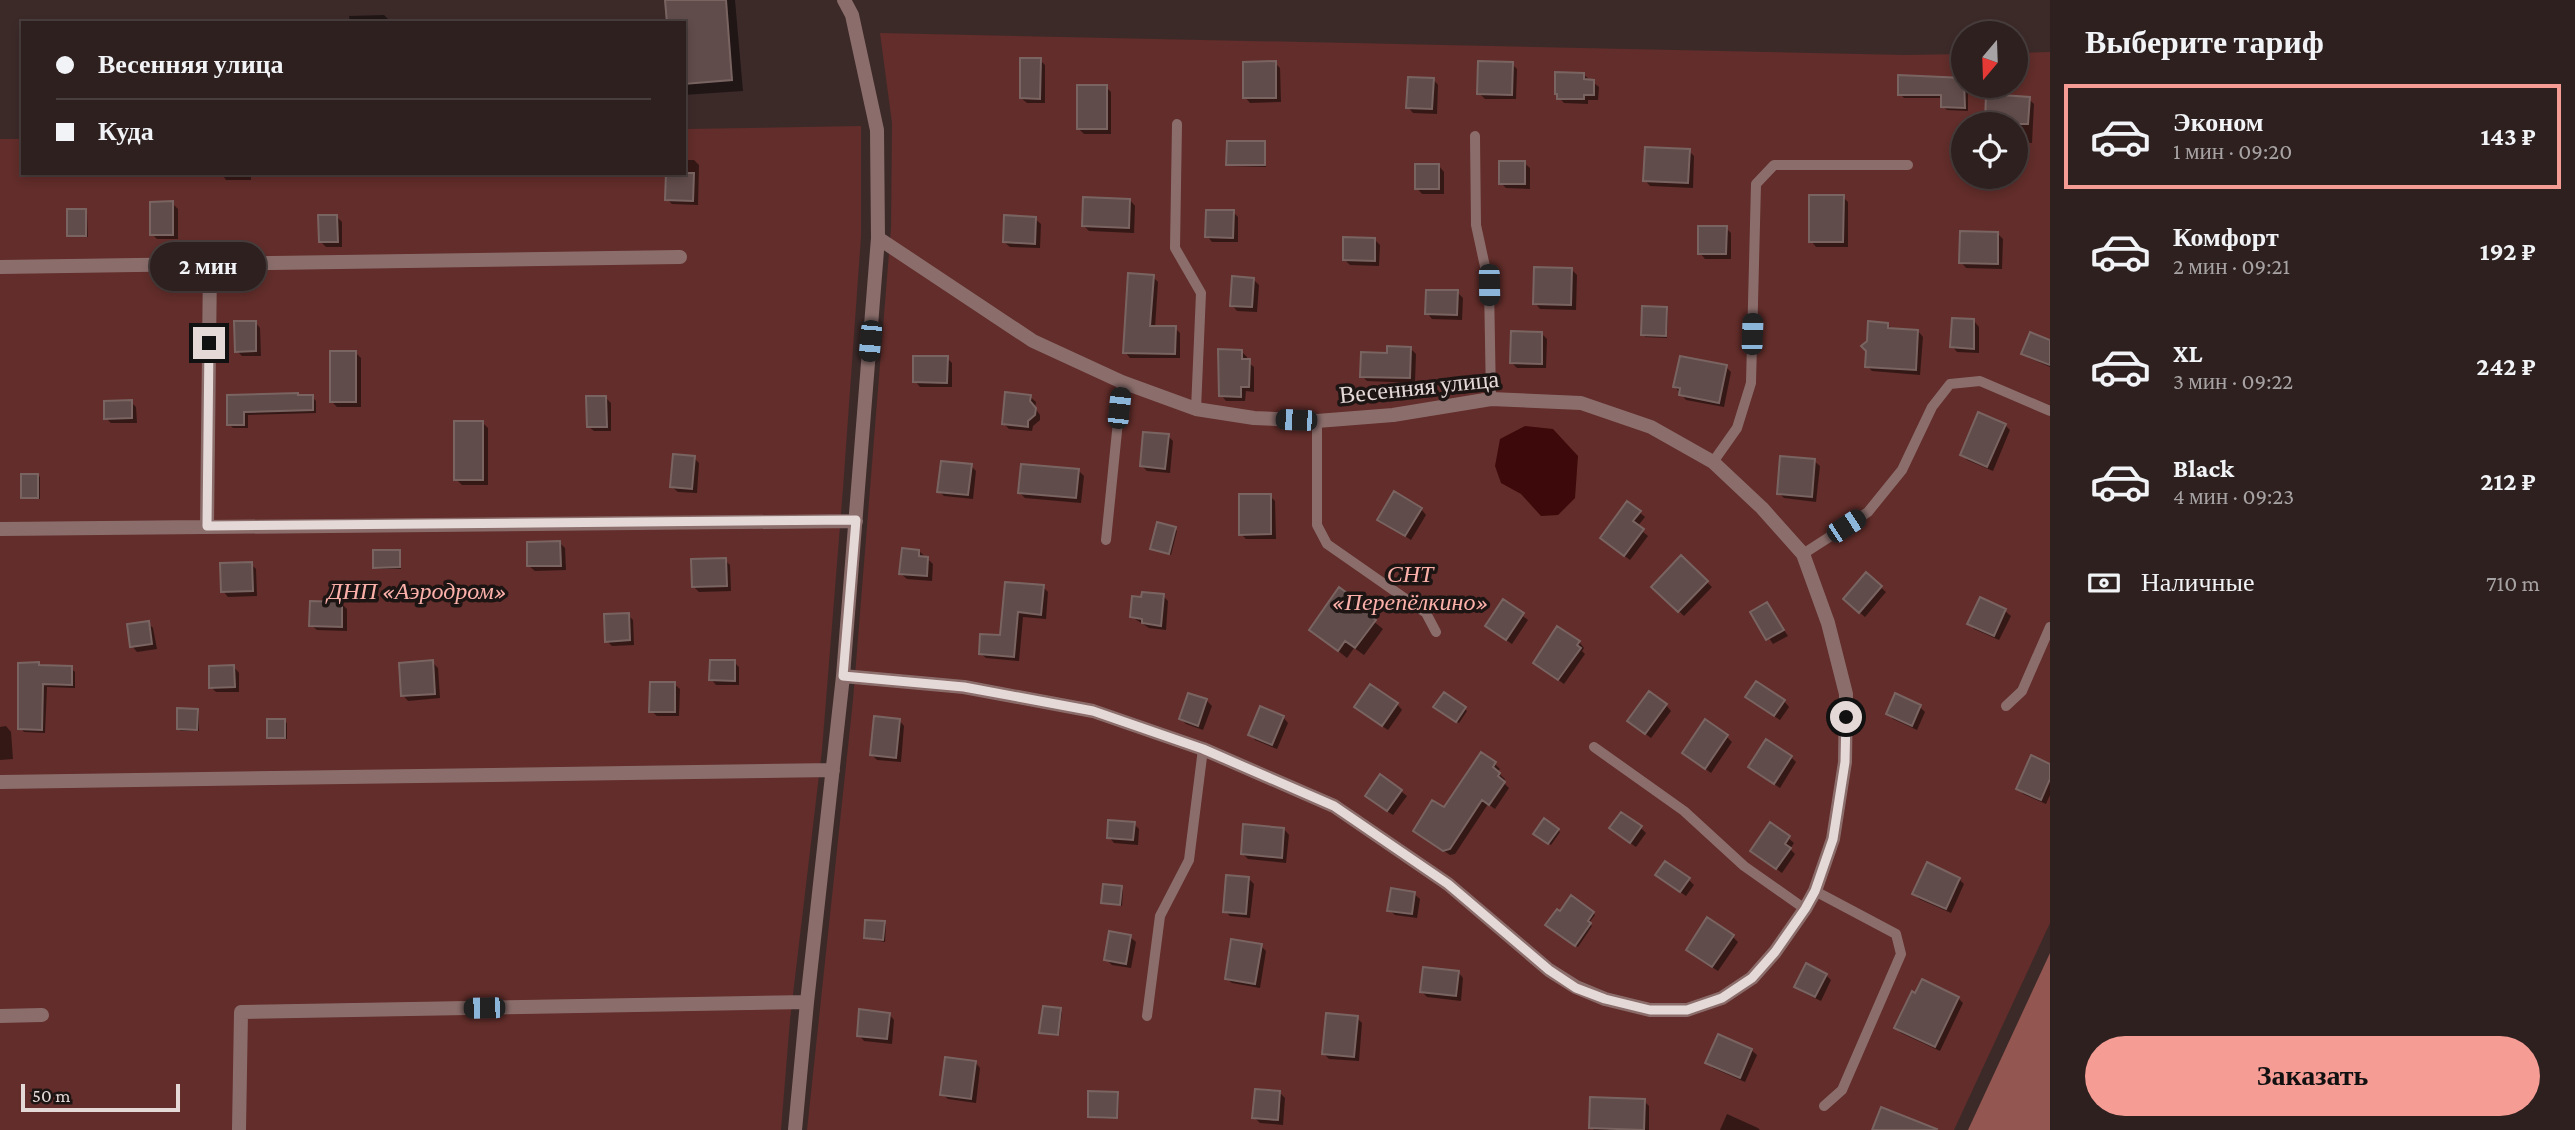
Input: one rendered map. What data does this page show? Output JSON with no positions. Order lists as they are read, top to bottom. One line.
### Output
{"streets":{"street":["Весенняя улица"]},"parks":["СНТ «Перепёлкино»","ДНП «Аэродром»"],"scale_bar":"50 m","north":"bottom","page":{"heading":"Выберите тариф","banner":["Весенняя улица","Куда"],"list":[{"name":"Эконом","note":"1 мин · 09:20","value":"143 ₽"},{"name":"Комфорт","note":"2 мин · 09:21","value":"192 ₽"},{"name":"XL","note":"3 мин · 09:22","value":"242 ₽"},{"name":"Black","note":"4 мин · 09:23","value":"212 ₽"}],"bubble":"2 мин","pay":["Наличные","710 m"],"buttons":"Заказать","scale":"50 m"}}
